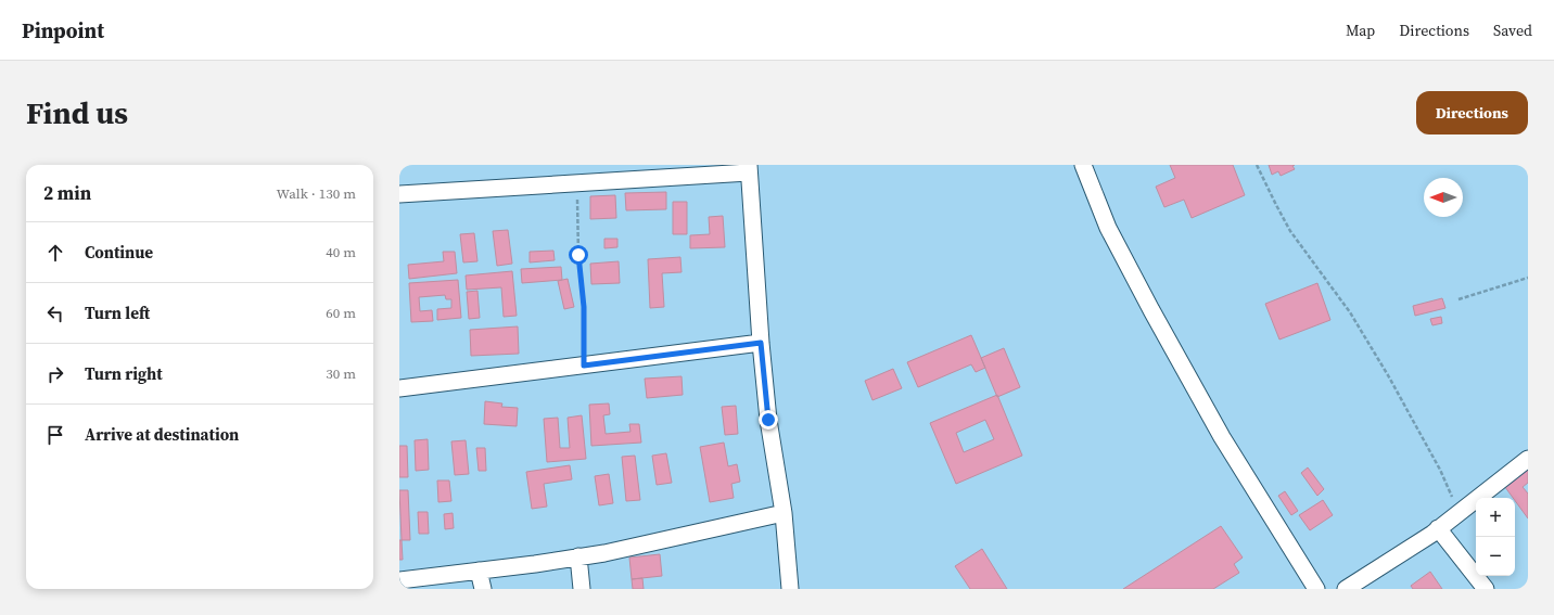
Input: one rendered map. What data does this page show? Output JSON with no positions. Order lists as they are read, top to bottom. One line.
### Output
{"north":"left","page":{"header":"Pinpoint","nav":["Map","Directions","Saved"],"buttons":"Directions","title":"Find us","heading":["2 min","Walk · 130 m"],"list":[["Continue","40 m"],["Turn left","60 m"],["Turn right","30 m"],"Arrive at destination"],"map_buttons":["+","−"]}}
